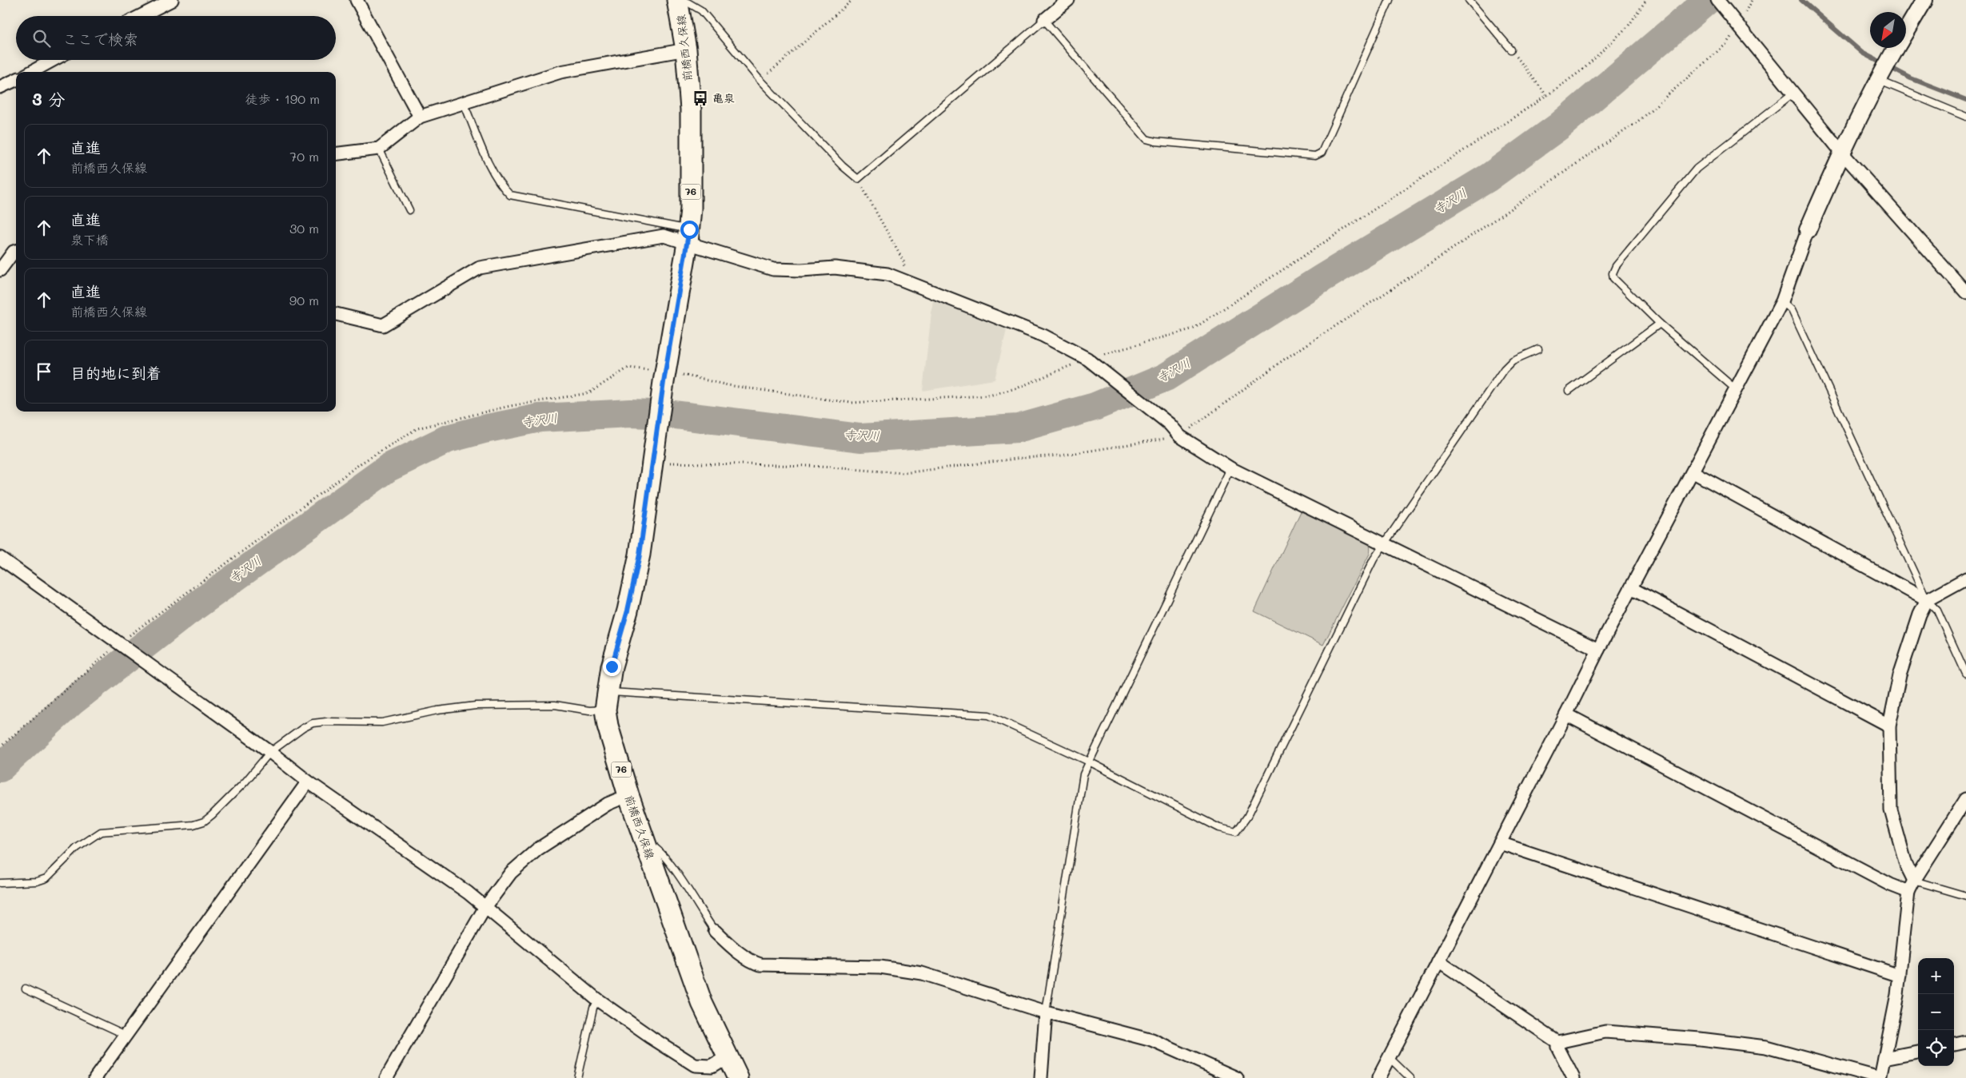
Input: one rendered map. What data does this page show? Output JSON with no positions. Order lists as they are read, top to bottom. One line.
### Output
{"streets":{"main road":["前橋西久保線","76"]},"crossings":[["前橋西久保線","76"]],"water":["寺沢川"],"places":{"bus stop":["亀泉"]},"north":"bottom left","page":{"search":"ここで検索","heading":["3 分","徒歩 · 190 m"],"list":[["直進","前橋西久保線","70 m"],["直進","泉下橋","30 m"],["直進","前橋西久保線","90 m"],"目的地に到着"],"map_buttons":["+","−"]}}
